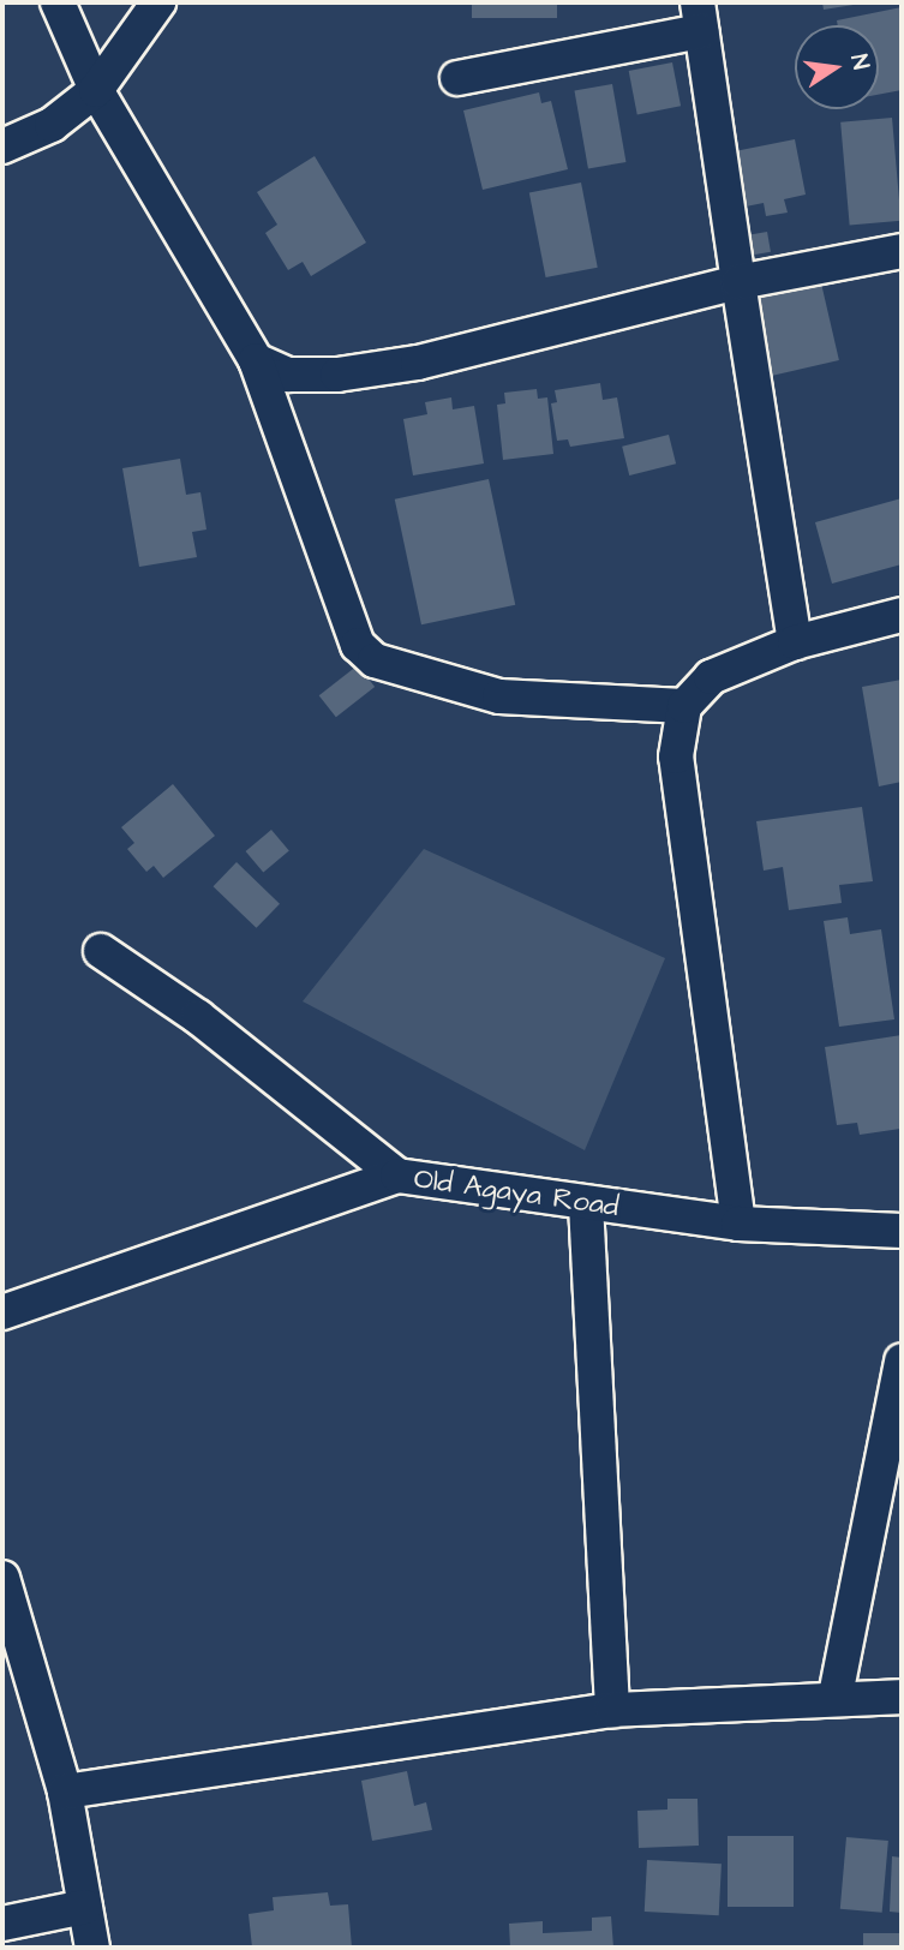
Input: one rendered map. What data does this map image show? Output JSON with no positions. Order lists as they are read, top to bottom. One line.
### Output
{"streets":{"street":["Old Agaya Road"]},"north":"right"}
